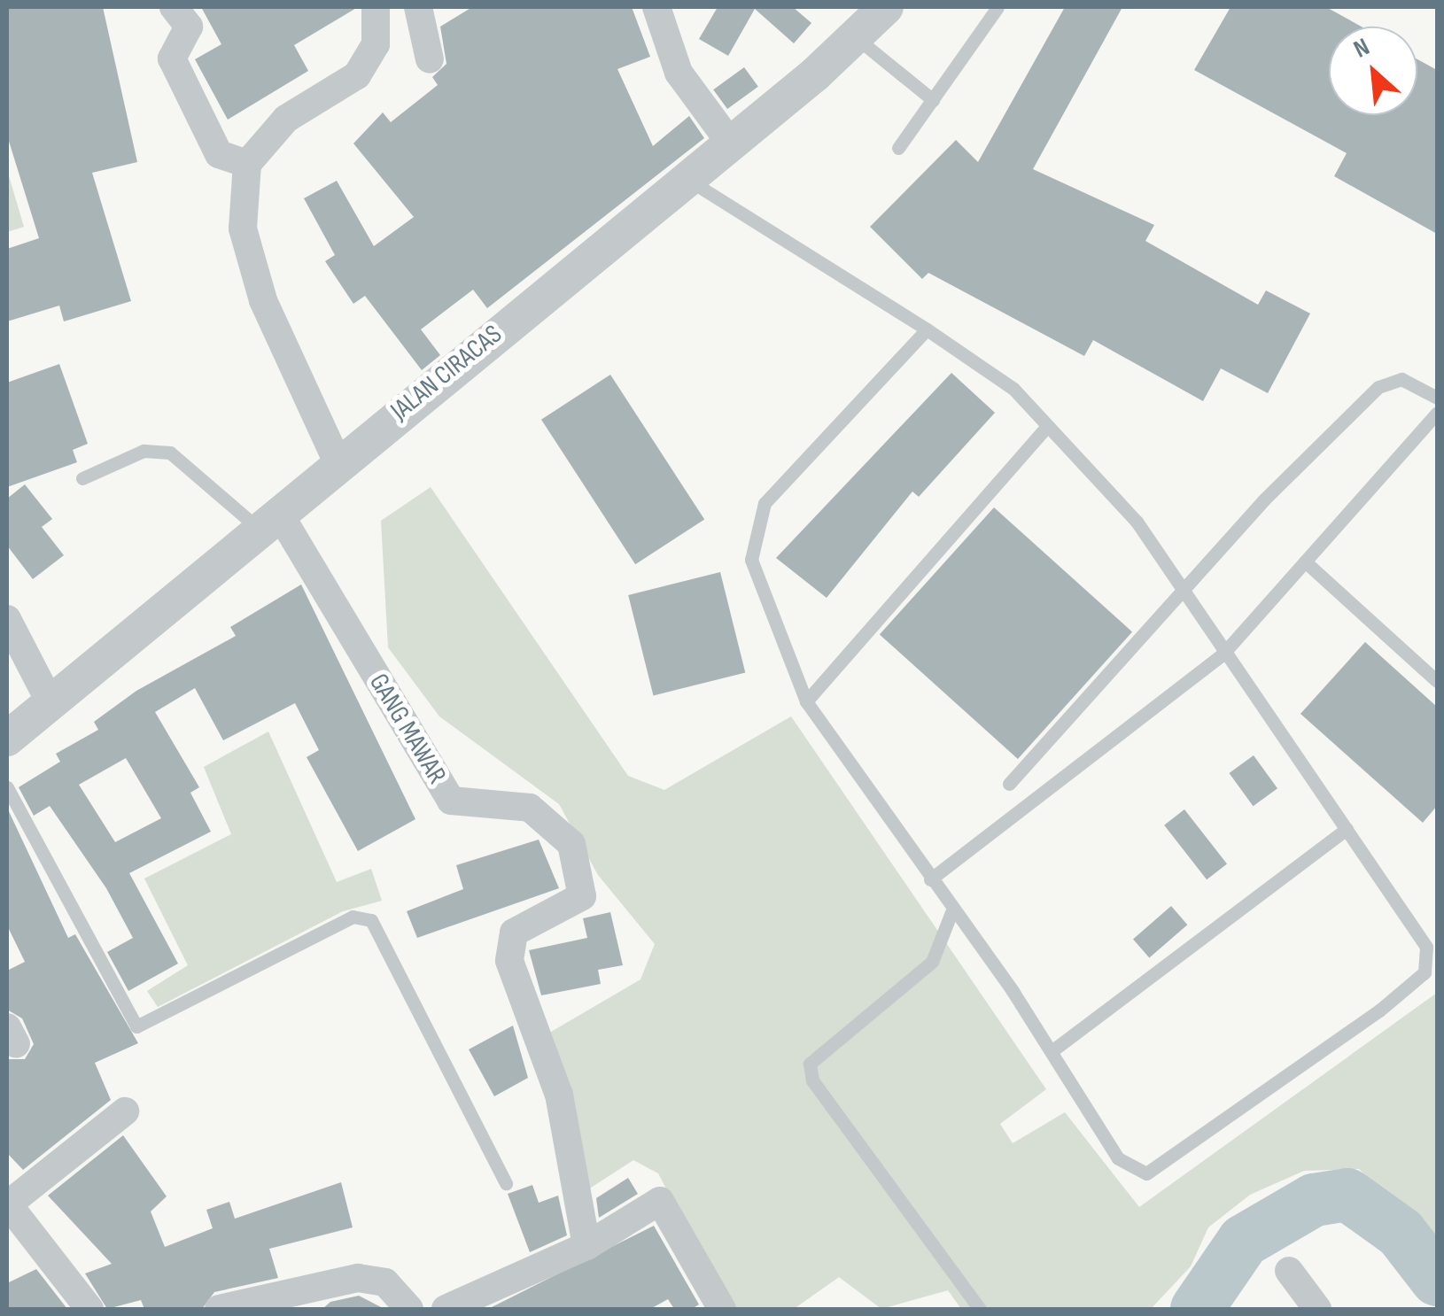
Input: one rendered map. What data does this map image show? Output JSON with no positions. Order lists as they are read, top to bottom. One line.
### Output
{"streets":{"street":["JALAN CIRACAS","GANG MAWAR"]},"crossings":[["JALAN CIRACAS","GANG MAWAR"]],"north":"top left"}
